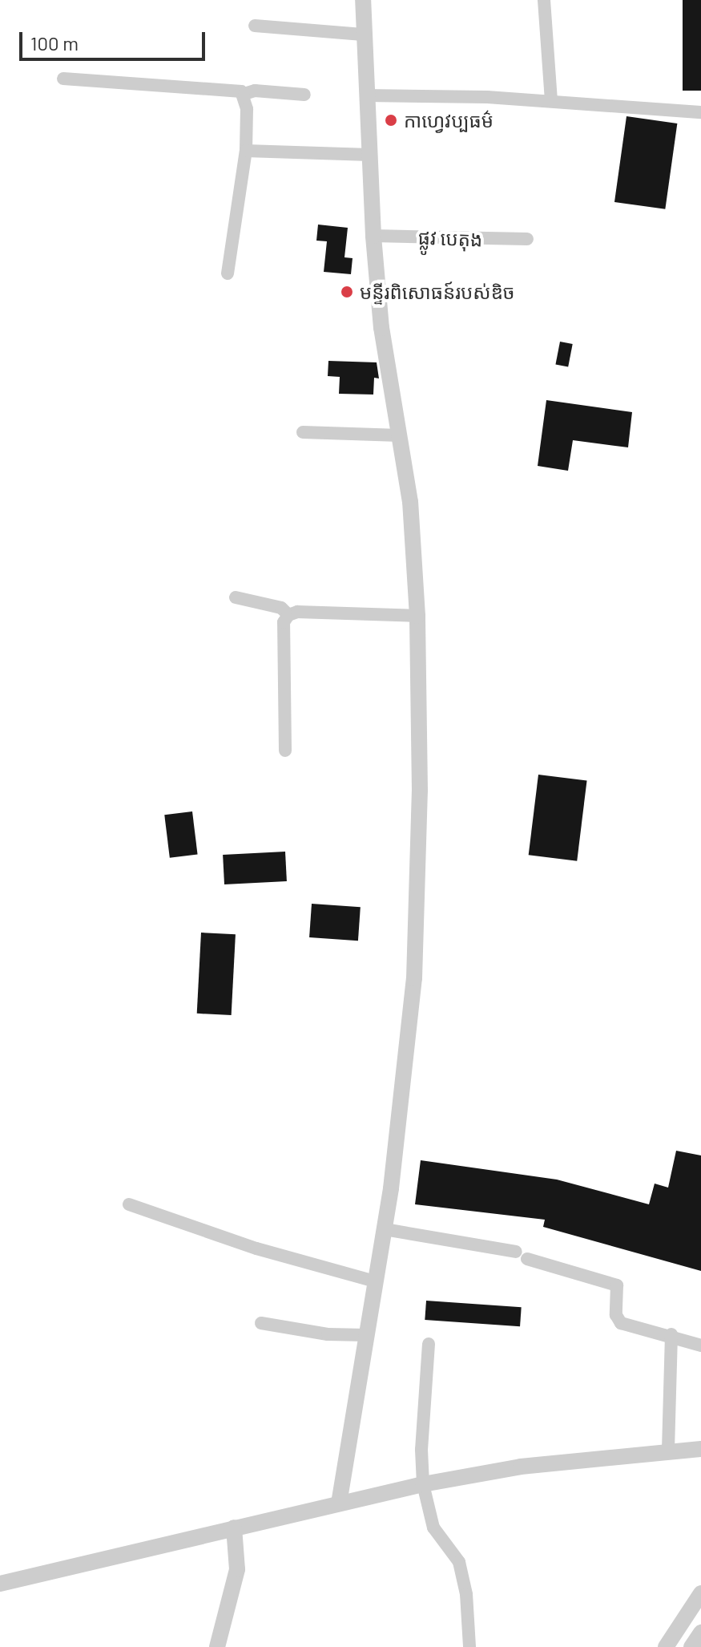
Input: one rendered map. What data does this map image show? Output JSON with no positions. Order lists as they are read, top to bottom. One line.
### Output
{"streets":{"street":["ផ្លូវ បេតុង"]},"places":["កាហ្វេវប្បធម៌","មន្ទីរពិសោធន៍របស់ឌិច"],"scale_bar":"100 m"}
